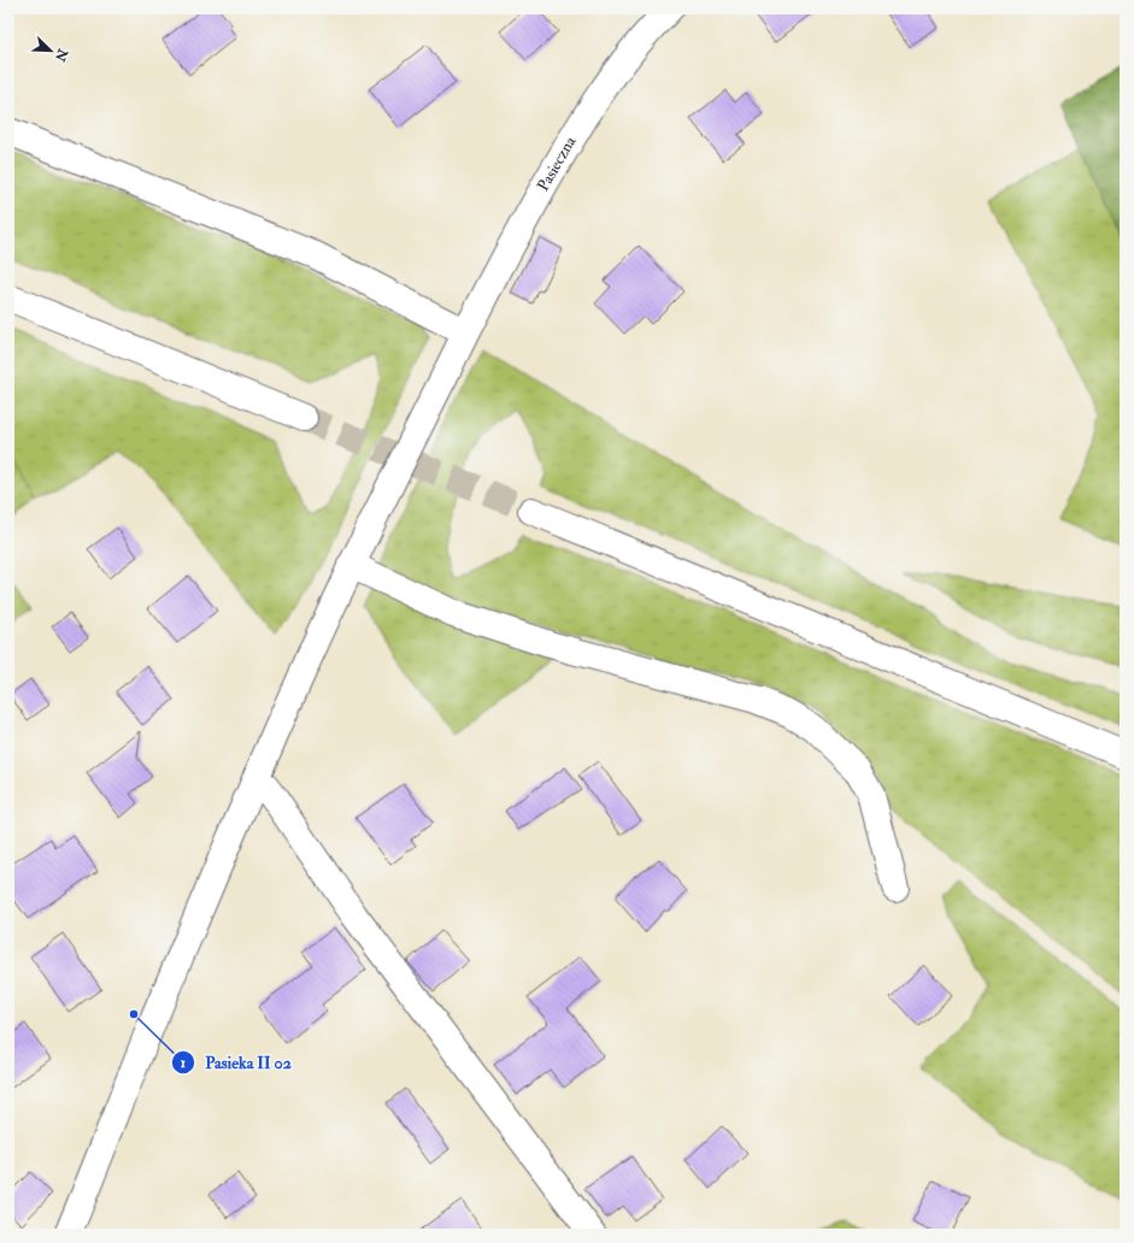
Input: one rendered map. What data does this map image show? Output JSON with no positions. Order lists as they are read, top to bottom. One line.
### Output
{"streets":{"street":["Pasieczna"]},"places":["Pasieka II 02"],"north":"bottom right"}
